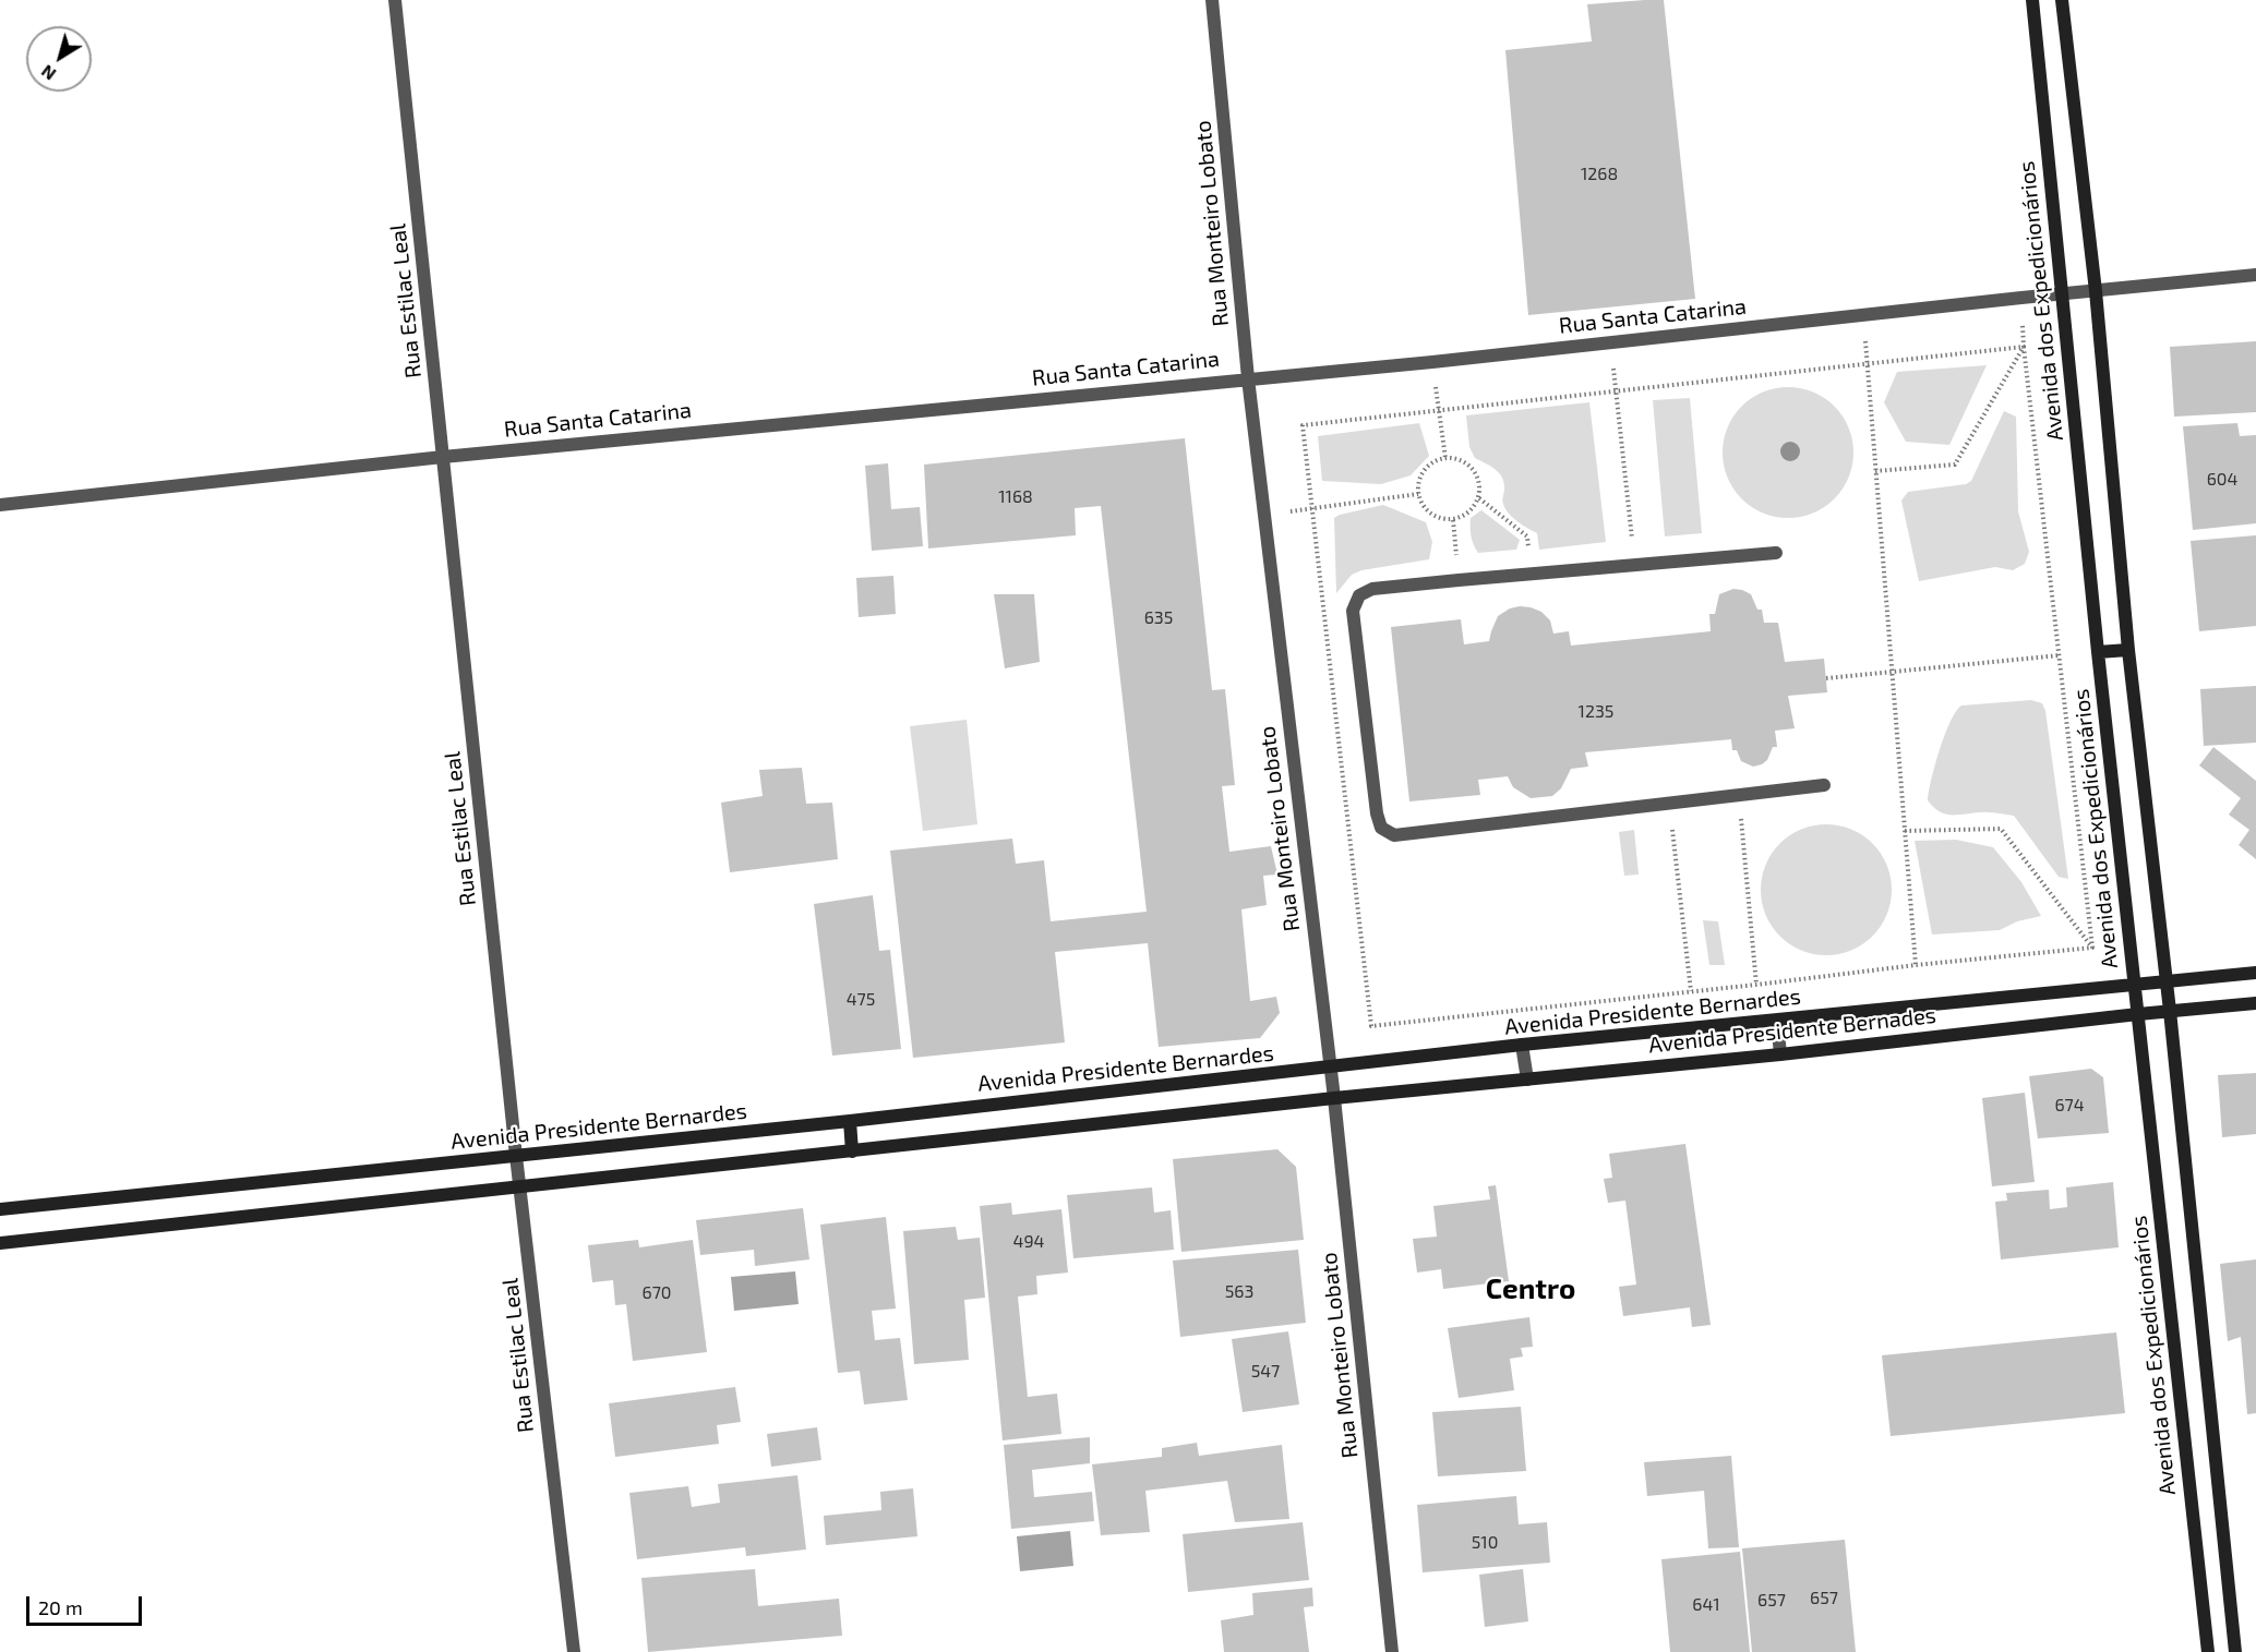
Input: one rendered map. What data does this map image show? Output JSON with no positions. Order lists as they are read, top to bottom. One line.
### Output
{"streets":{"street":["Rua Monteiro Lobato","Rua Estilac Leal","Avenida dos Expedicionários","Rua Santa Catarina","Avenida Presidente Bernardes","Avenida Presidente Bernades"]},"crossings":[["Rua Monteiro Lobato","Rua Santa Catarina"],["Rua Monteiro Lobato","Avenida Presidente Bernardes"],["Rua Monteiro Lobato","Avenida Presidente Bernades"],["Rua Estilac Leal","Rua Santa Catarina"],["Rua Estilac Leal","Avenida Presidente Bernardes"],["Avenida dos Expedicionários","Rua Santa Catarina"],["Avenida dos Expedicionários","Avenida Presidente Bernardes"],["Avenida dos Expedicionários","Avenida Presidente Bernades"]],"districts":["Centro"],"house_numbers":["1268","604","1168","635","1235","475","674","494","563","670","547","510","657","657","641"],"scale_bar":"20 m","north":"bottom left"}
